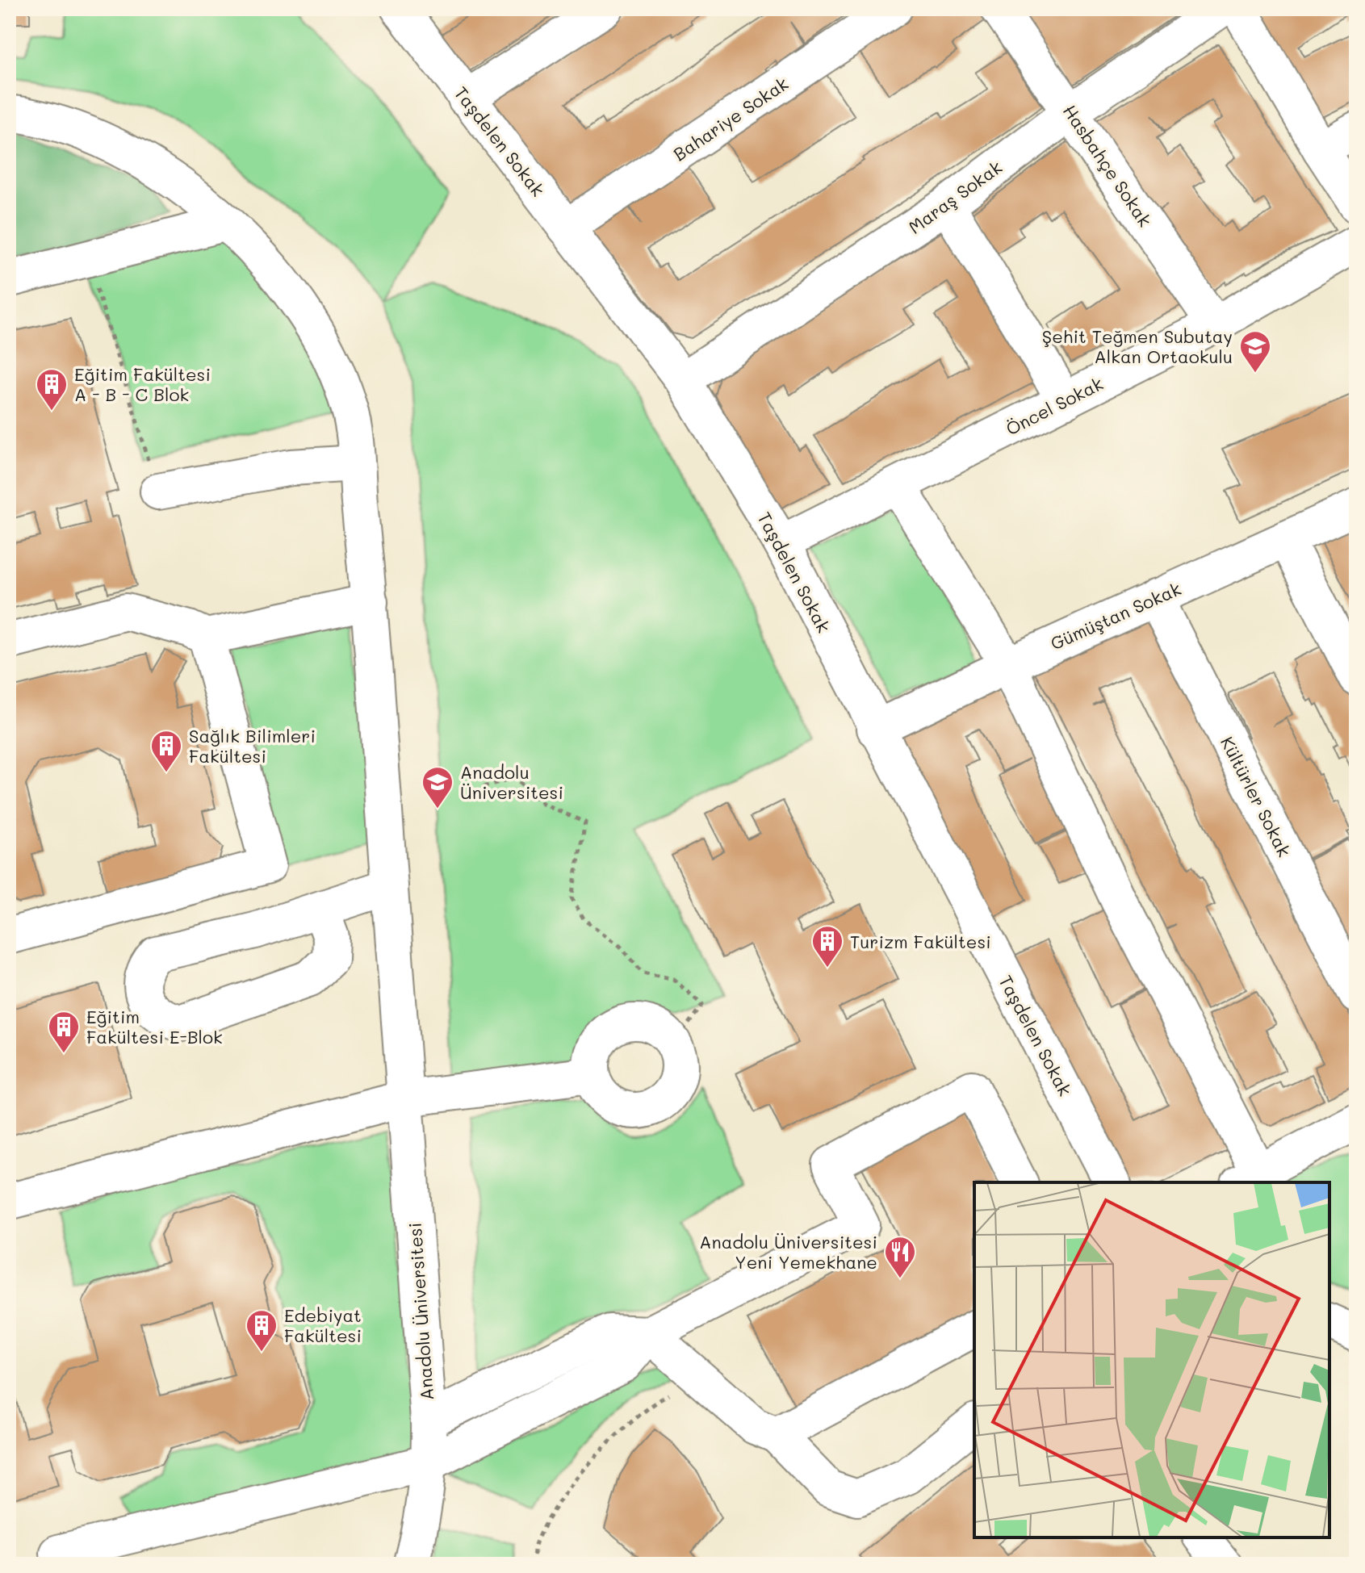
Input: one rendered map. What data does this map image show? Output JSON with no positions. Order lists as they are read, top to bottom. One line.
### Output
{"streets":{"street":["Bahariye Sokak","Taşdelen Sokak","Hasbahçe Sokak","Maraş Sokak","Öncel Sokak","Gümüştan Sokak","Kültürler Sokak","Anadolu Üniversitesi"]},"crossings":[["Bahariye Sokak","Taşdelen Sokak"],["Taşdelen Sokak","Maraş Sokak"],["Taşdelen Sokak","Öncel Sokak"],["Taşdelen Sokak","Gümüştan Sokak"],["Hasbahçe Sokak","Maraş Sokak"],["Hasbahçe Sokak","Öncel Sokak"],["Gümüştan Sokak","Kültürler Sokak"]],"places":{"school or university":["Şehit Teğmen Subutay Alkan Ortaokulu","Anadolu Üniversitesi"],"building":["Eğitim Fakültesi A - B - C Blok","Sağlık Bilimleri Fakültesi","Turizm Fakültesi","Eğitim Fakültesi E-Blok","Edebiyat Fakültesi"],"restaurant":["Anadolu Üniversitesi Yeni Yemekhane"]}}
